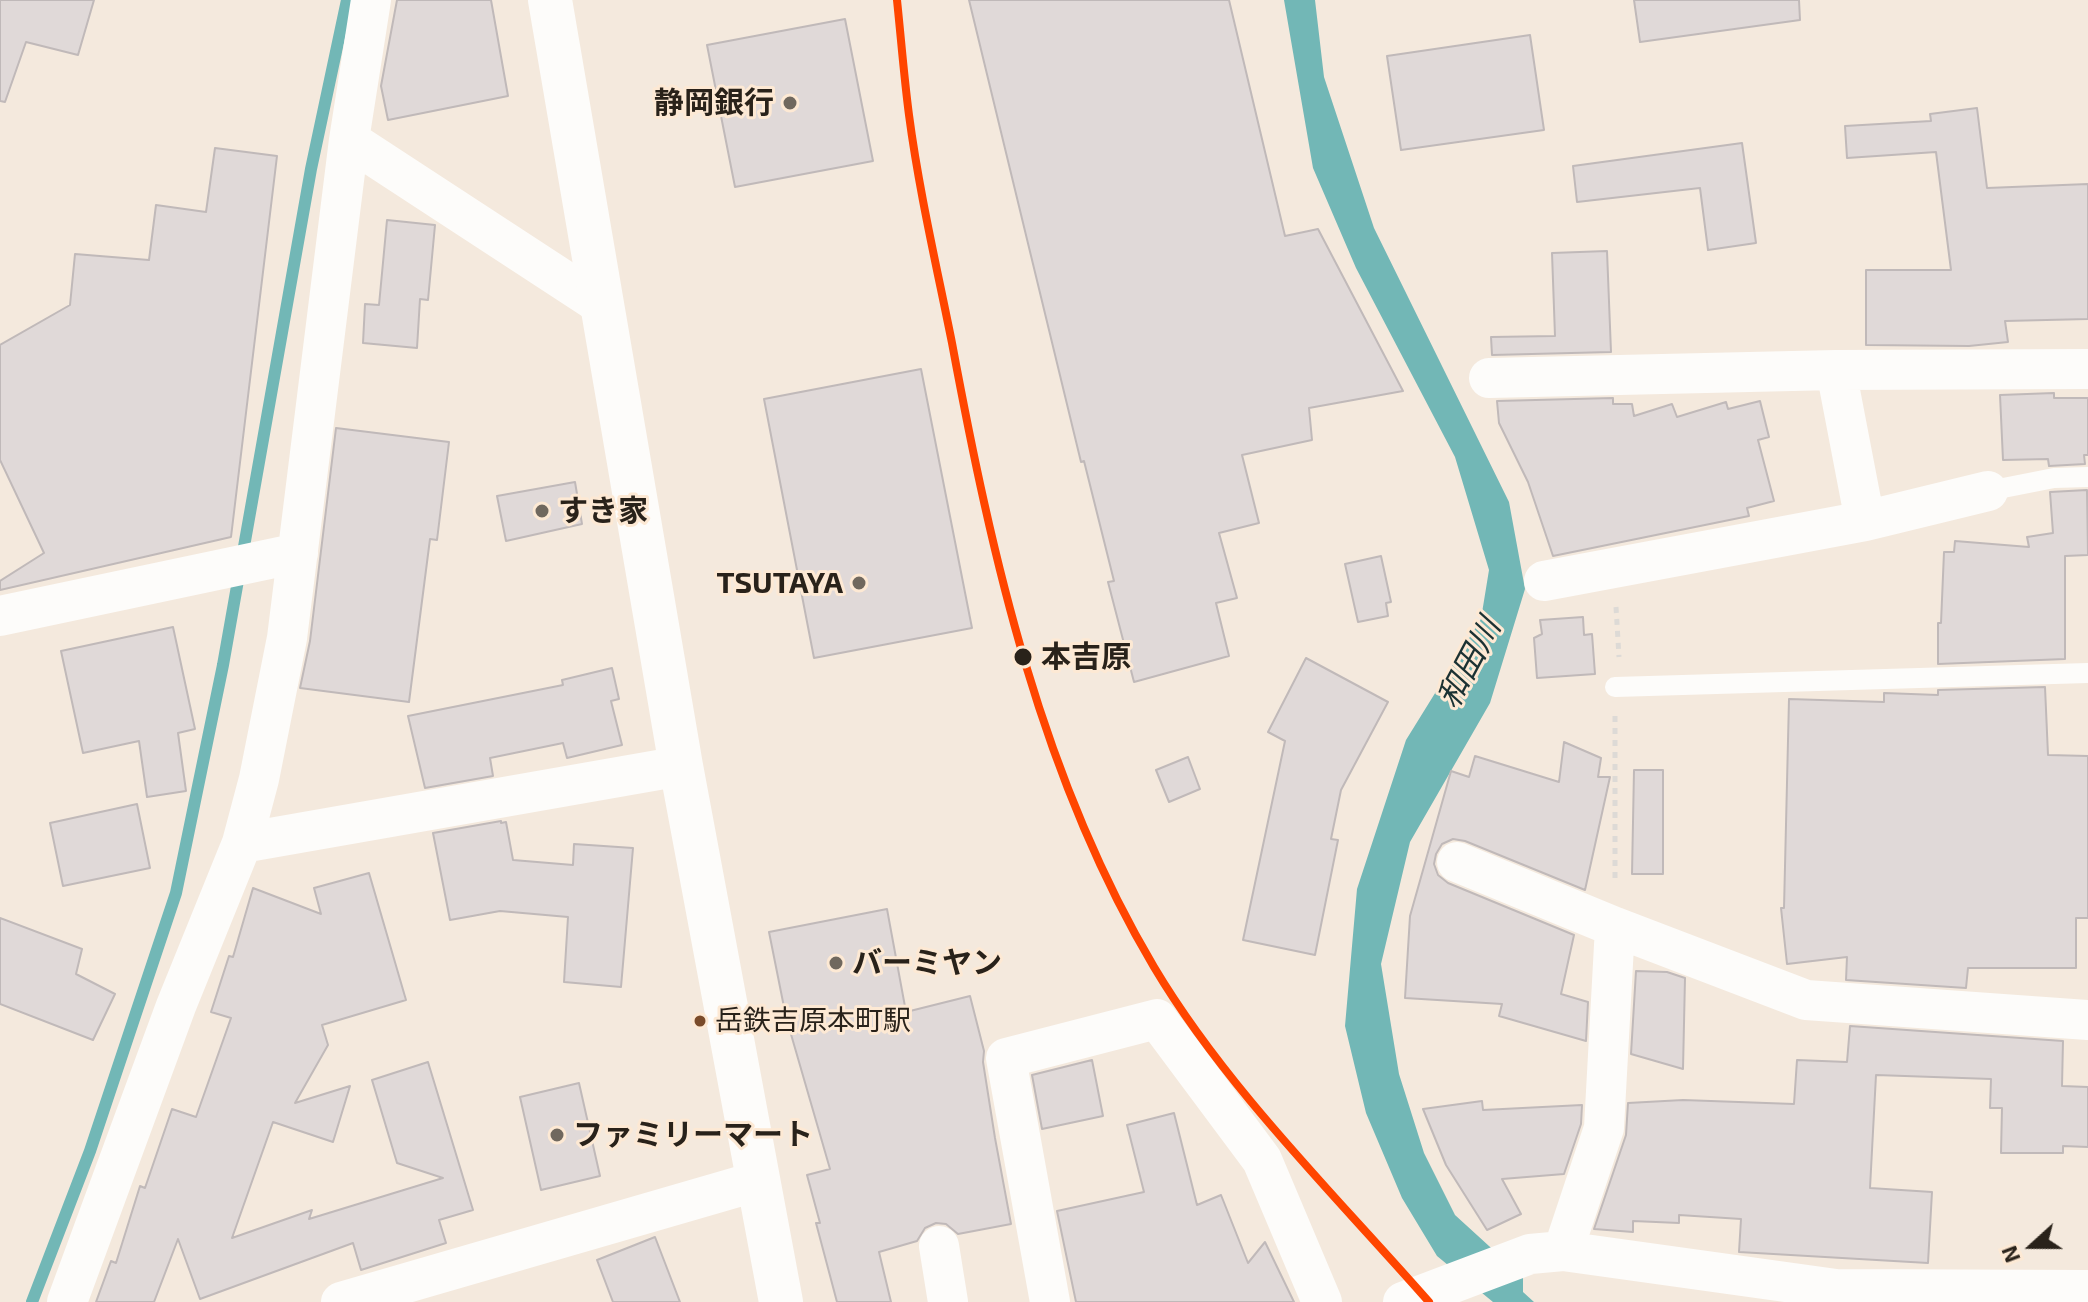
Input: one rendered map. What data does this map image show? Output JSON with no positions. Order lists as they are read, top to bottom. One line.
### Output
{"water":["和田川"],"places":["静岡銀行","すき家","TSUTAYA","本吉原","バーミヤン","岳鉄吉原本町駅","ファミリーマート"],"north":"left"}
